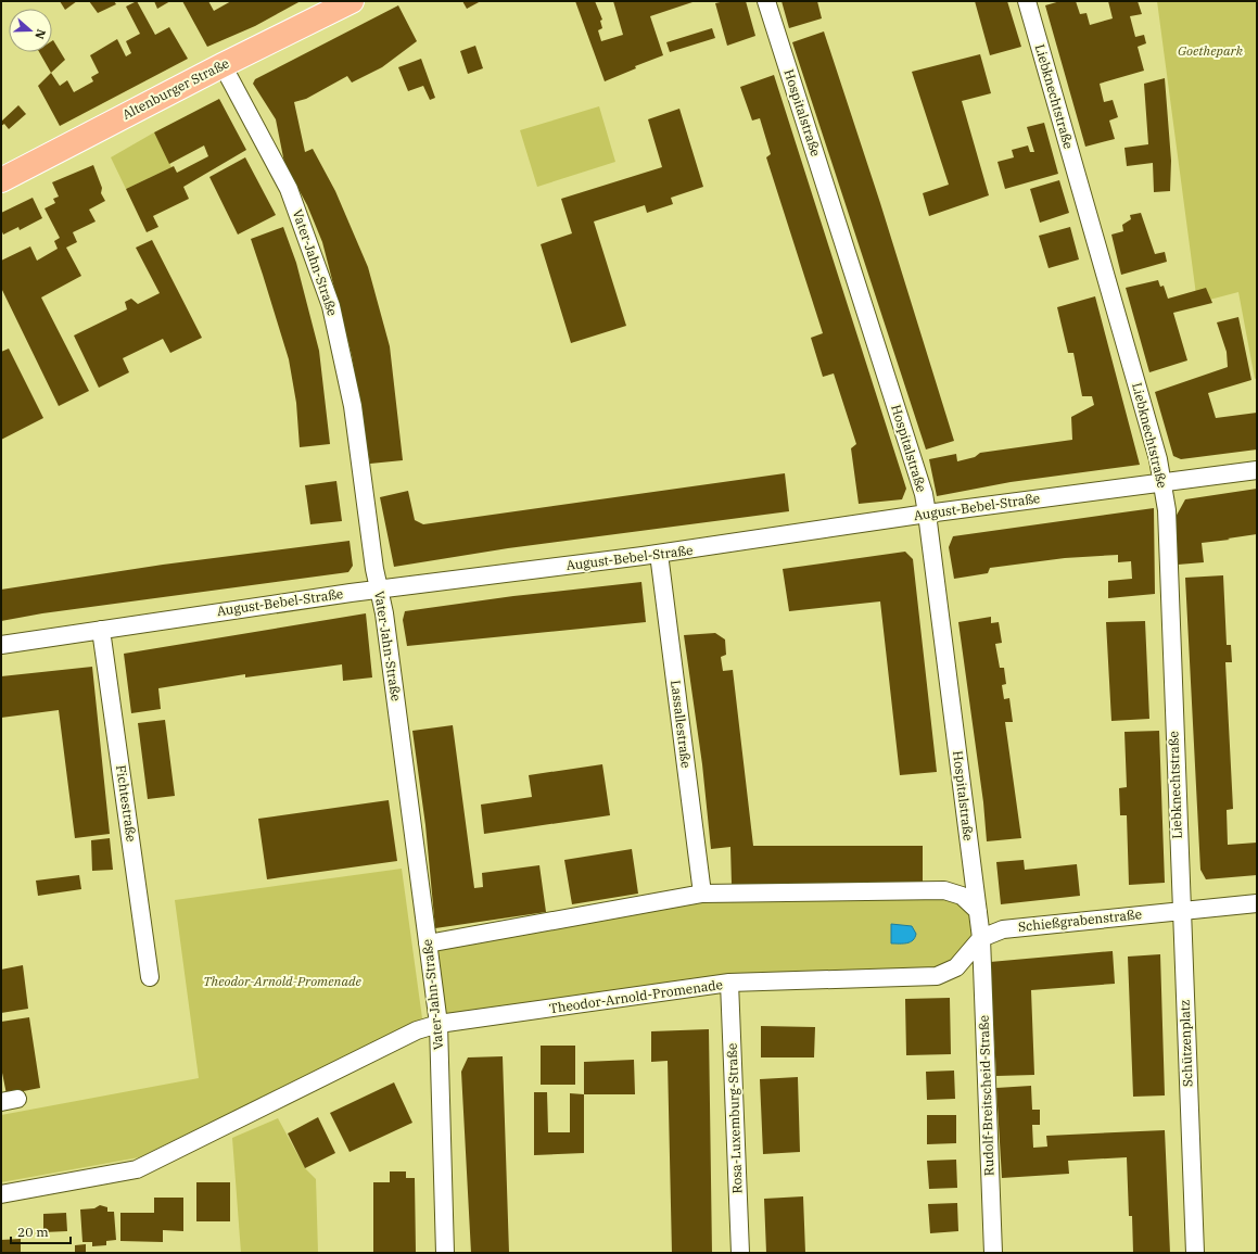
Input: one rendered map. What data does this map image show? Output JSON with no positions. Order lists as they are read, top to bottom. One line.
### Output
{"streets":{"main road":["Altenburger Straße"],"street":["Liebknechtstraße","Hospitalstraße","Vater-Jahn-Straße","August-Bebel-Straße","Lassallestraße","Fichtestraße","Schießgrabenstraße","Theodor-Arnold-Promenade","Schützenplatz","Rudolf-Breitscheid-Straße","Rosa-Luxemburg-Straße"]},"crossings":[["Altenburger Straße","Vater-Jahn-Straße"],["Liebknechtstraße","August-Bebel-Straße"],["Liebknechtstraße","Schießgrabenstraße"],["Liebknechtstraße","Schützenplatz"],["Hospitalstraße","August-Bebel-Straße"],["Hospitalstraße","Schießgrabenstraße"],["Hospitalstraße","Theodor-Arnold-Promenade"],["Hospitalstraße","Rudolf-Breitscheid-Straße"],["Vater-Jahn-Straße","August-Bebel-Straße"],["Vater-Jahn-Straße","Theodor-Arnold-Promenade"],["August-Bebel-Straße","Lassallestraße"],["August-Bebel-Straße","Fichtestraße"],["Schießgrabenstraße","Theodor-Arnold-Promenade"],["Schießgrabenstraße","Schützenplatz"],["Schießgrabenstraße","Rudolf-Breitscheid-Straße"],["Theodor-Arnold-Promenade","Rudolf-Breitscheid-Straße"],["Theodor-Arnold-Promenade","Rosa-Luxemburg-Straße"]],"parks":["Goethepark","Theodor-Arnold-Promenade"],"scale_bar":"20 m","north":"right"}
